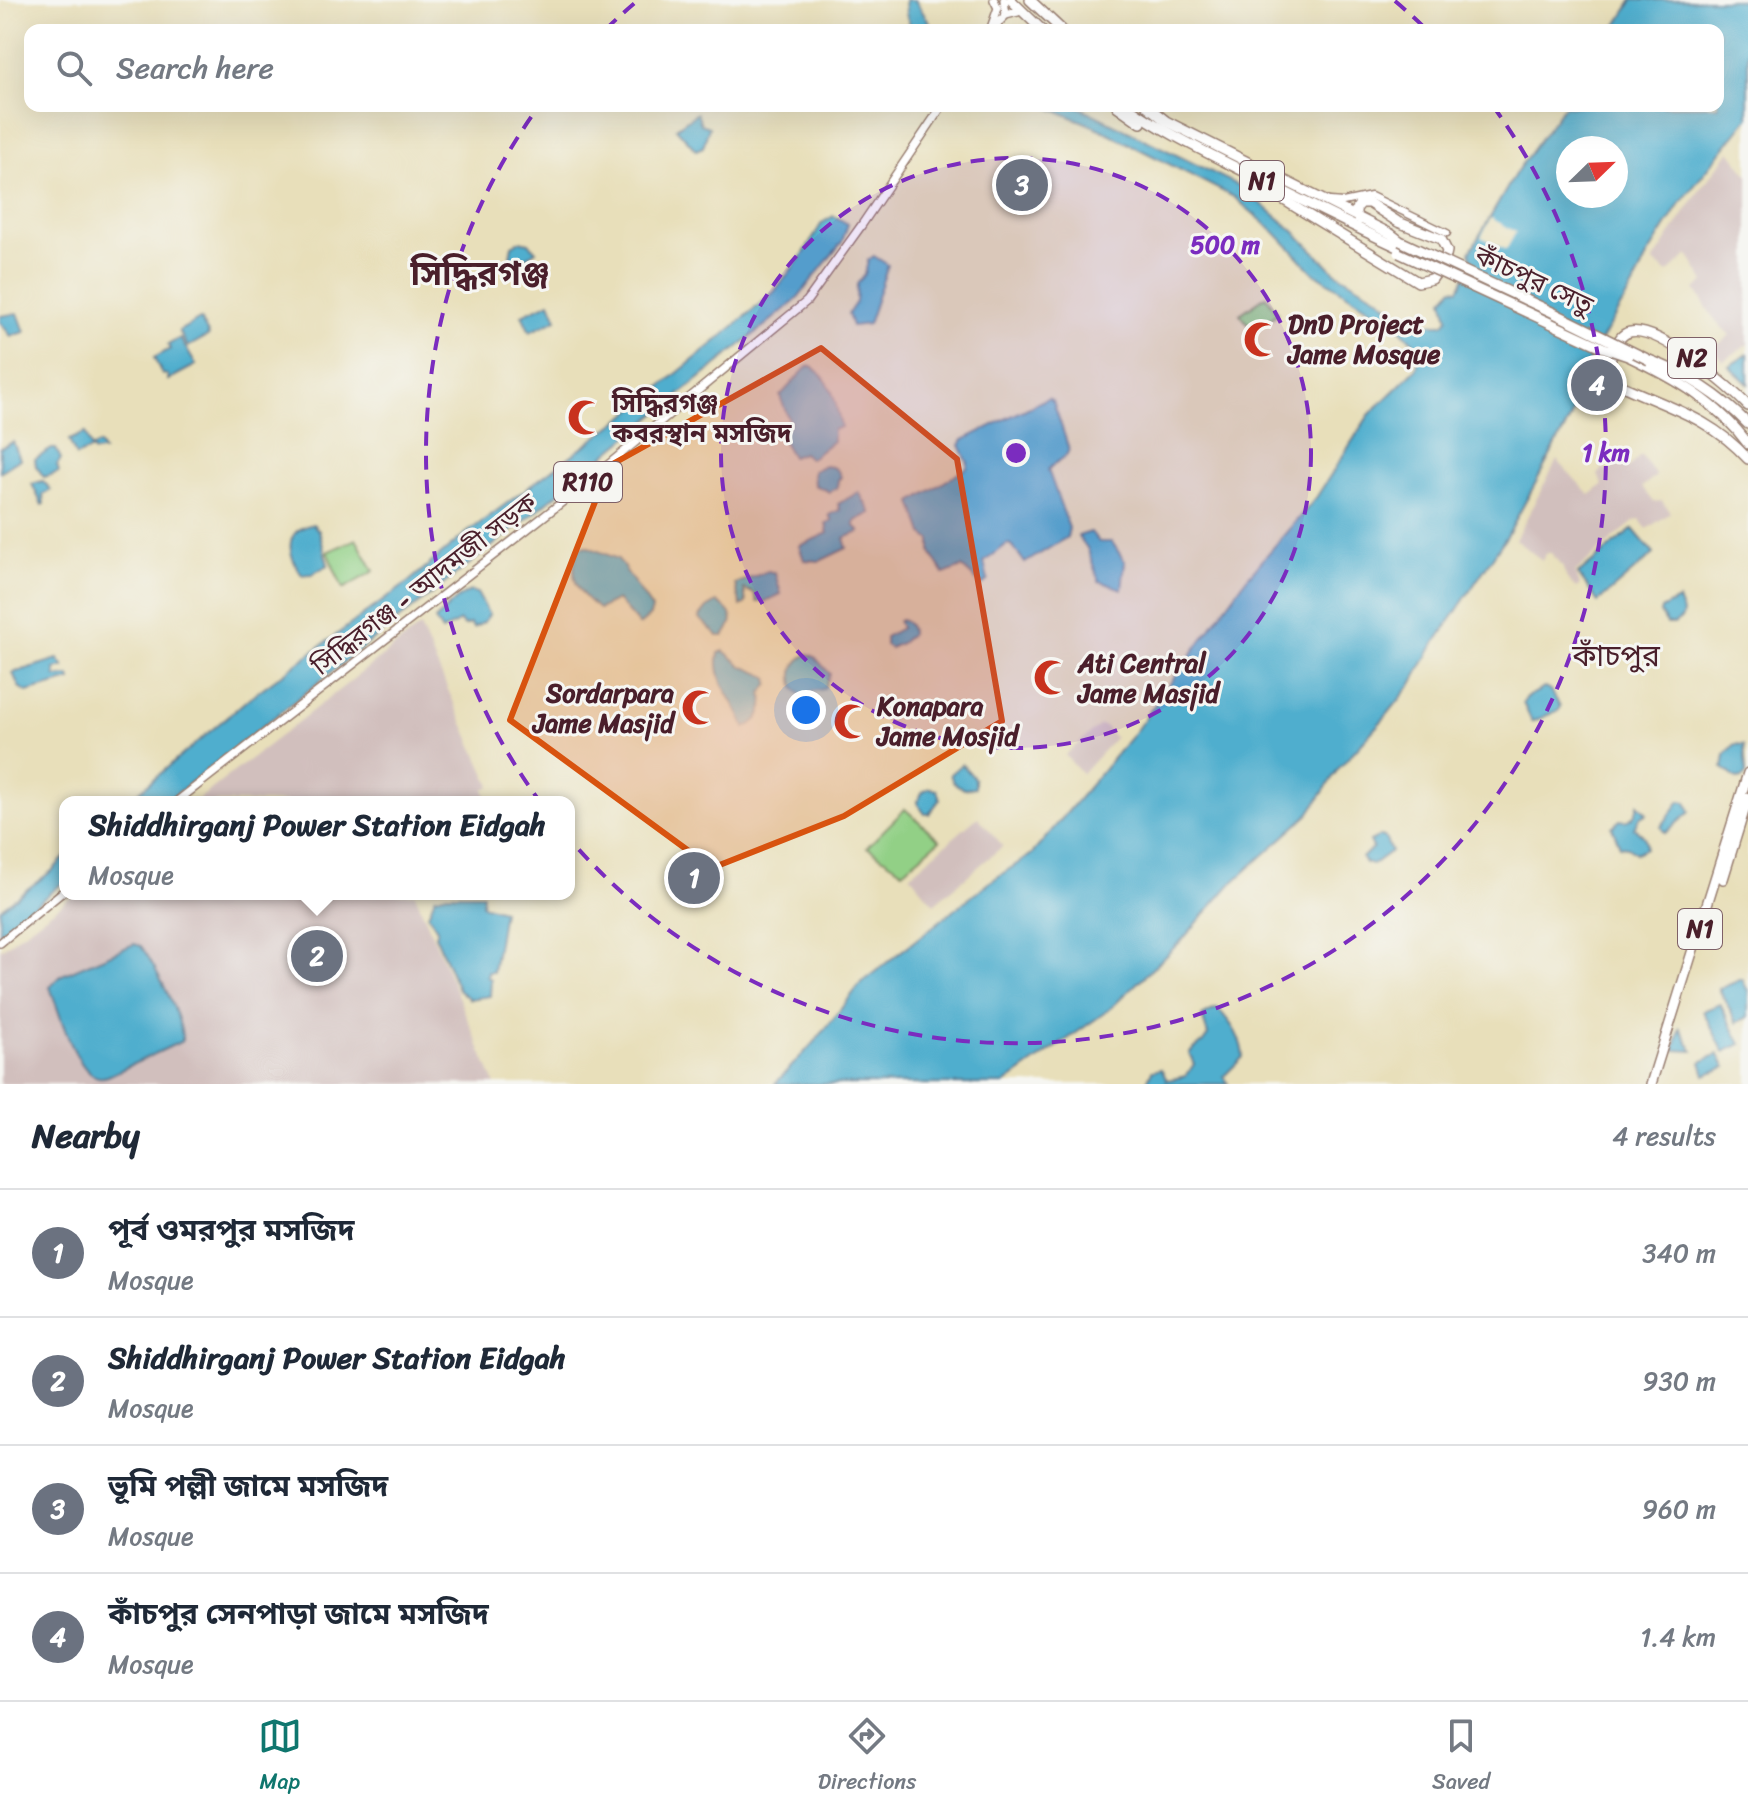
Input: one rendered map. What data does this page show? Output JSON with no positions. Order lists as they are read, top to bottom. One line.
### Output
{"streets":{"highway":["N1","কাঁচপুর সেতু","N2"],"main road":["R110","সিদ্ধিরগঞ্জ - আদমজী সড়ক"]},"crossings":[["N1","কাঁচপুর সেতু"],["N1","N2"]],"districts":["সিদ্ধিরগঞ্জ","কাঁচপুর"],"places":{"mosque":["DnD Project Jame Mosque","সিদ্ধিরগঞ্জ কবরস্থান মসজিদ","Ati Central Jame Masjid","Sordarpara Jame Masjid","Konapara Jame Mosjid"]},"north":"top right","page":{"search":"Search here","pins":["3","4","1","2"],"popup":["Shiddhirganj Power Station Eidgah","Mosque"],"heading":["Nearby","4 results"],"list":[{"mark":"1","name":"পূর্ব ওমরপুর মসজিদ","note":"Mosque","value":"340 m"},{"mark":"2","name":"Shiddhirganj Power Station Eidgah","note":"Mosque","value":"930 m"},{"mark":"3","name":"ভূমি পল্লী জামে মসজিদ","note":"Mosque","value":"960 m"},{"mark":"4","name":"কাঁচপুর সেনপাড়া জামে মসজিদ","note":"Mosque","value":"1.4 km"}],"nav":["Map","Directions","Saved"]},"rings":["500 m","1 km"]}
